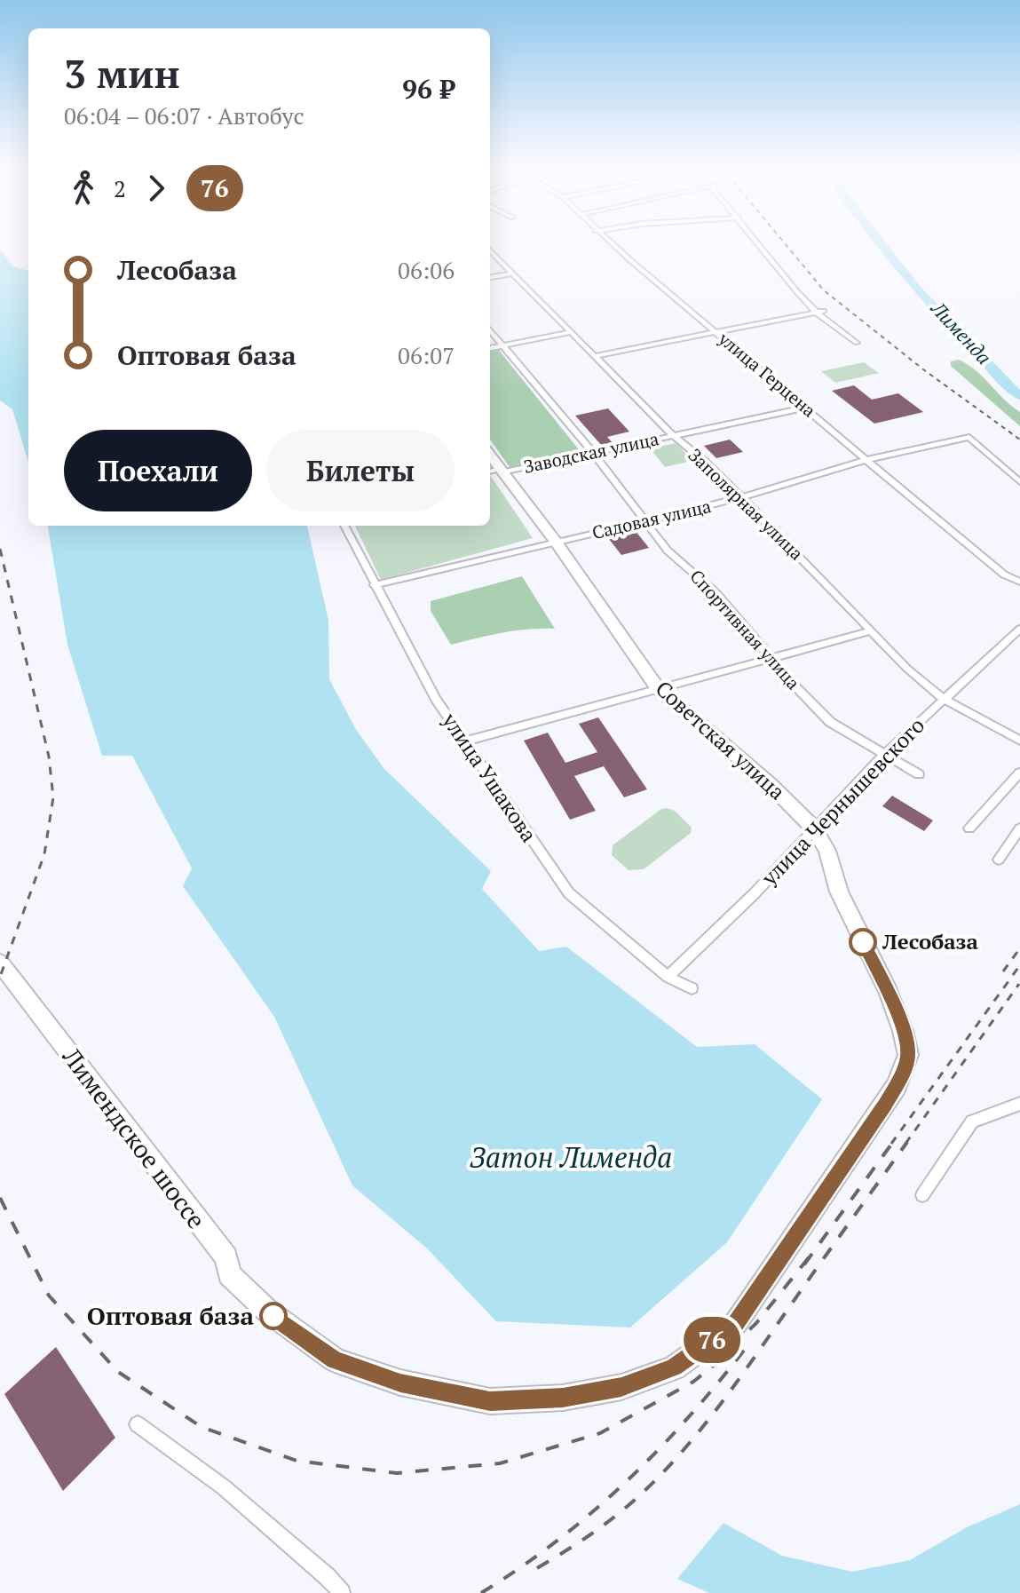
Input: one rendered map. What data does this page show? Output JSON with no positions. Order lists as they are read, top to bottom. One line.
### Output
{"streets":{"main road":["Советская улица","Лимендское шоссе"],"street":["улица Герцена","Заводская улица","Заполярная улица","Садовая улица","Спортивная улица","улица Ушакова","улица Чернышевского"]},"crossings":[["улица Герцена","Заводская улица"],["улица Герцена","Садовая улица"],["Заводская улица","Заполярная улица"],["Заводская улица","Спортивная улица"],["Заводская улица","Советская улица"],["Заполярная улица","Садовая улица"],["Заполярная улица","улица Чернышевского"],["Садовая улица","Спортивная улица"],["Садовая улица","Советская улица"],["Садовая улица","улица Ушакова"],["Спортивная улица","улица Чернышевского"],["Советская улица","улица Чернышевского"],["Советская улица","Лимендское шоссе"],["улица Ушакова","улица Чернышевского"]],"water":["Лименда","Затон Лименда"],"places":["Лесобаза","Оптовая база"],"lines":["bus line 76"],"page":{"on_map":"76","heading":["3 мин","06:04 – 06:07 · Автобус","96 ₽"],"legs":["2","76"],"list":[{"name":"Лесобаза","value":"06:06"},{"name":"Оптовая база","value":"06:07"}],"buttons":["Поехали","Билеты"]}}
